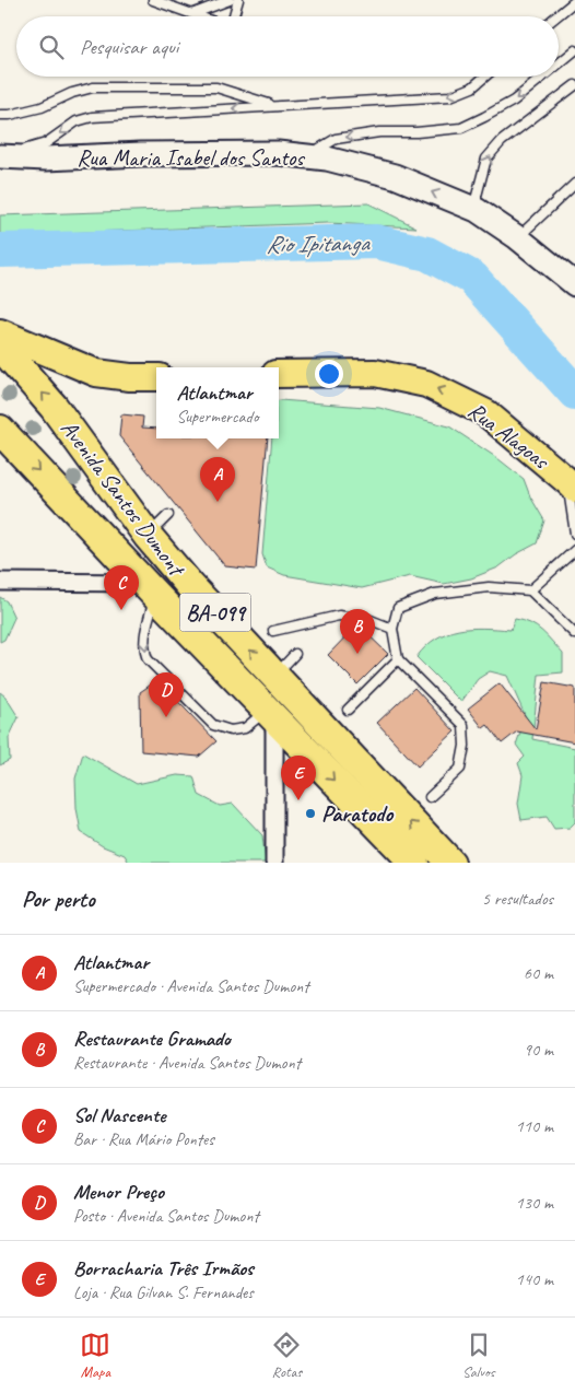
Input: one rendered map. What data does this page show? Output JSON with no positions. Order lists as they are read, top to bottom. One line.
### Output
{"streets":{"highway":["Avenida Santos Dumont","BA-099"],"main road":["Rua Maria Isabel dos Santos","Rua Alagoas"]},"one_way":["Rua Alagoas"],"water":["Rio Ipitanga"],"places":["Paratodo"],"page":{"search":"Pesquisar aqui","popup":["Atlantmar","Supermercado"],"pins":["A","C","B","D","E"],"heading":["Por perto","5 resultados"],"list":[{"mark":"A","name":"Atlantmar","note":"Supermercado · Avenida Santos Dumont","value":"60 m"},{"mark":"B","name":"Restaurante Gramado","note":"Restaurante · Avenida Santos Dumont","value":"90 m"},{"mark":"C","name":"Sol Nascente","note":"Bar · Rua Mário Pontes","value":"110 m"},{"mark":"D","name":"Menor Preço","note":"Posto · Avenida Santos Dumont","value":"130 m"},{"mark":"E","name":"Borracharia Três Irmãos","note":"Loja · Rua Gilvan S. Fernandes","value":"140 m"}],"nav":["Mapa","Rotas","Salvos"]}}
